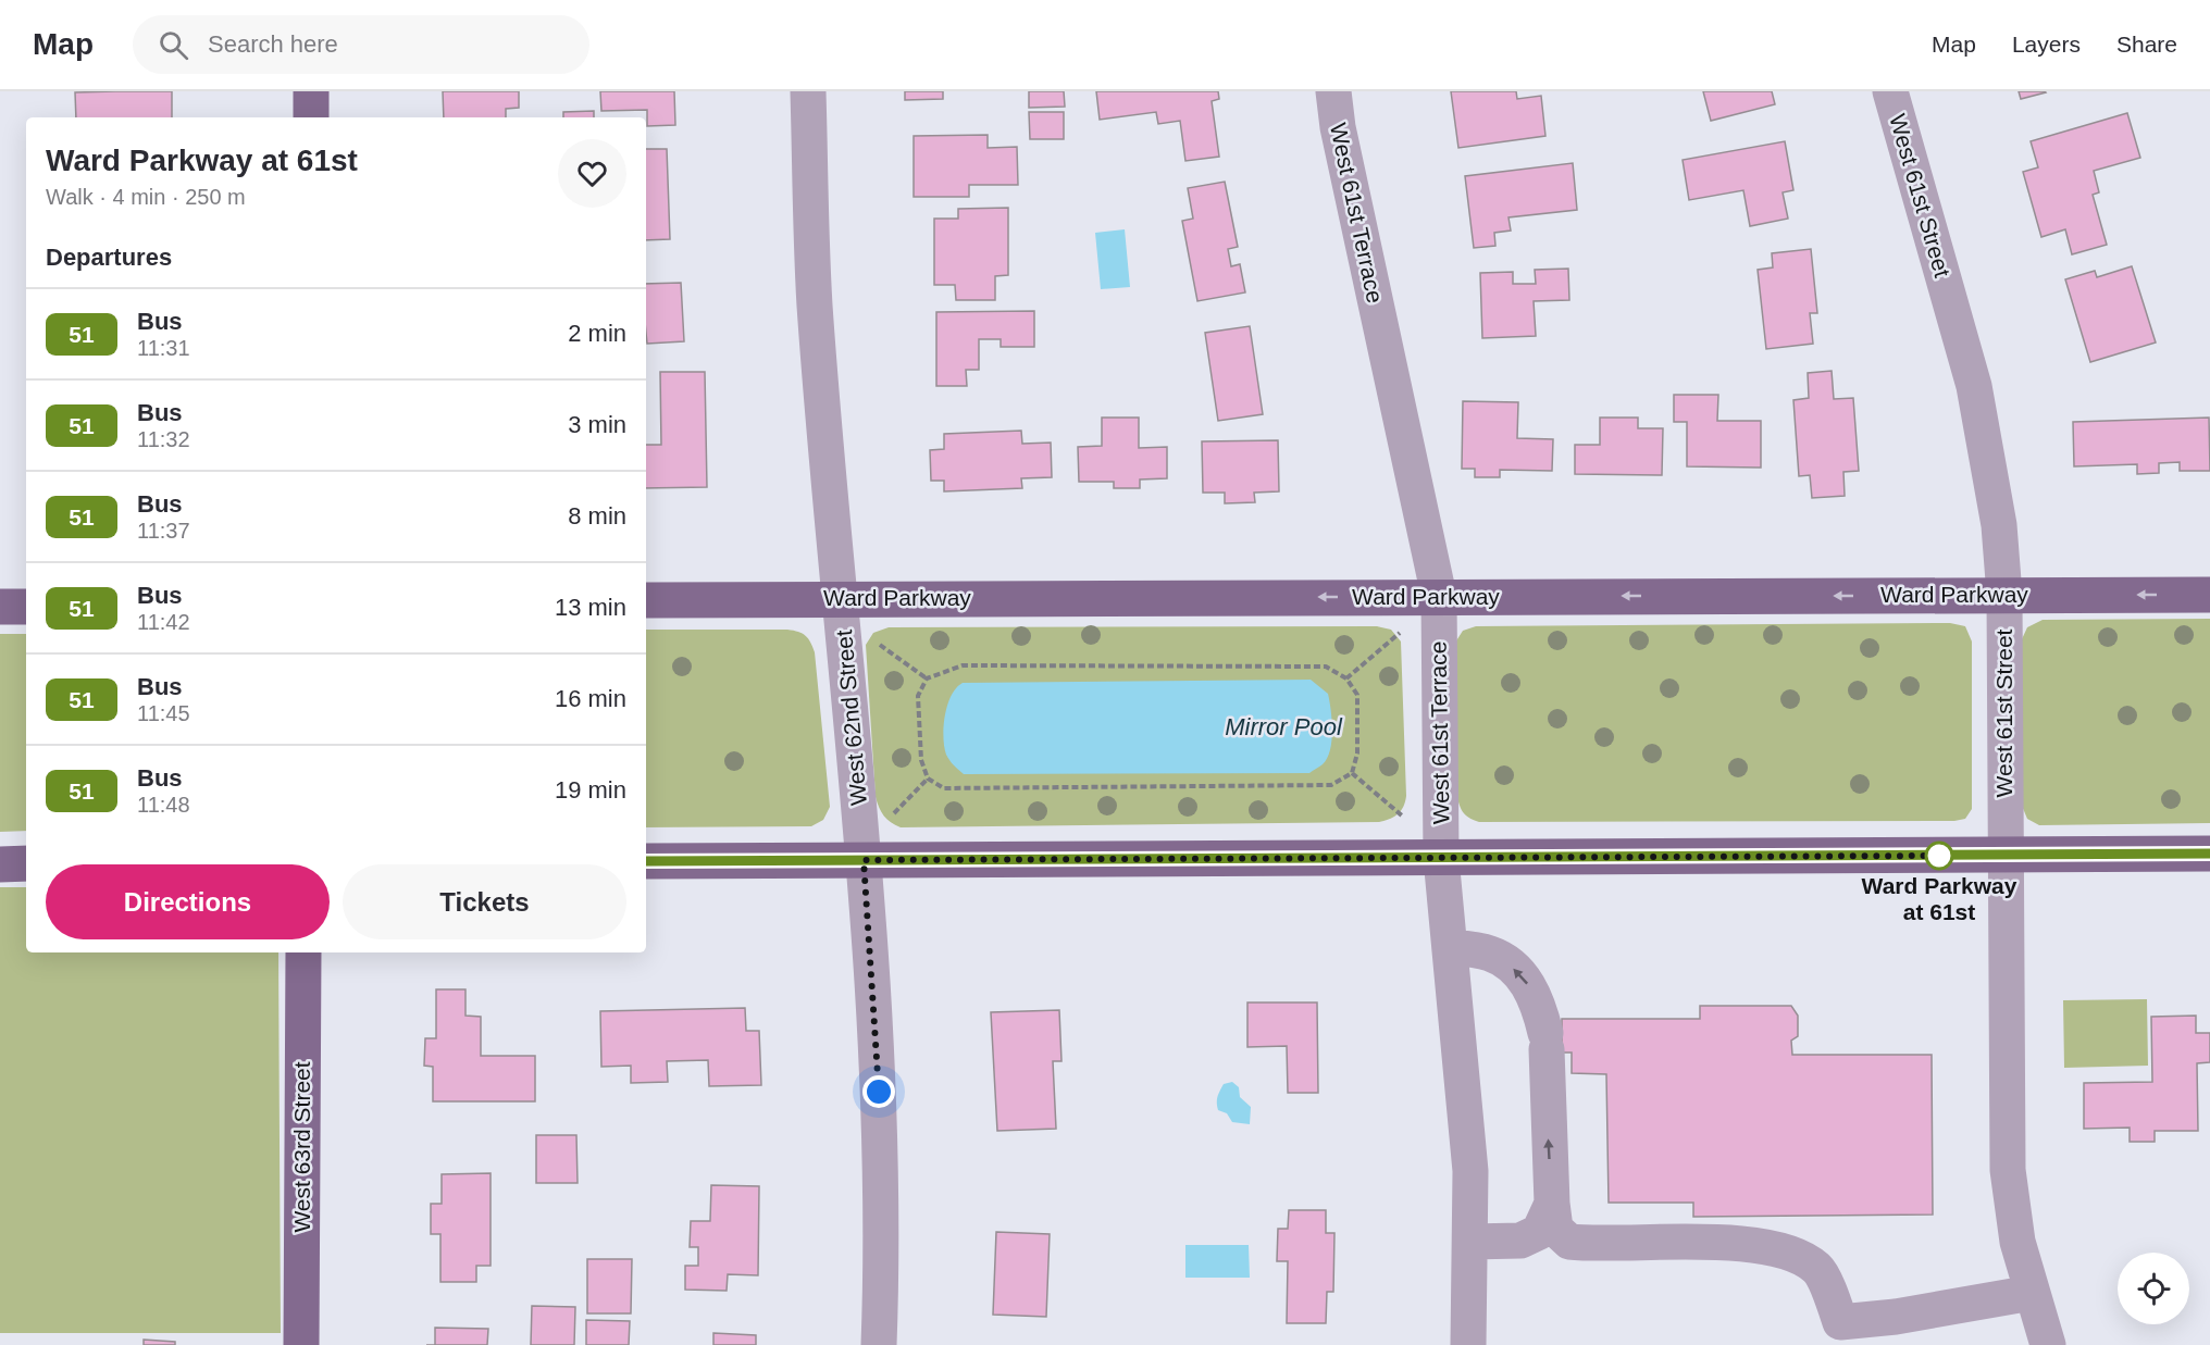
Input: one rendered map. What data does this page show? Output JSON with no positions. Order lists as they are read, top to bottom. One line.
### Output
{"streets":{"main road":["Ward Parkway","West 63rd Street"],"street":["West 61st Street","West 61st Terrace","West 62nd Street"]},"crossings":[["West 61st Street","Ward Parkway"],["West 61st Terrace","Ward Parkway"],["Ward Parkway","West 62nd Street"]],"water":["Mirror Pool"],"places":["Ward Parkway at 61st"],"lines":["bus line 51"],"page":{"header":"Map","search":"Search here","nav":["Map","Layers","Share"],"heading":[["Ward Parkway at 61st","Walk · 4 min · 250 m"],"Departures"],"list":[{"mark":"51","name":"Bus","note":"11:31","value":"2 min"},{"mark":"51","name":"Bus","note":"11:32","value":"3 min"},{"mark":"51","name":"Bus","note":"11:37","value":"8 min"},{"mark":"51","name":"Bus","note":"11:42","value":"13 min"},{"mark":"51","name":"Bus","note":"11:45","value":"16 min"},{"mark":"51","name":"Bus","note":"11:48","value":"19 min"}],"buttons":["Directions","Tickets"]}}
